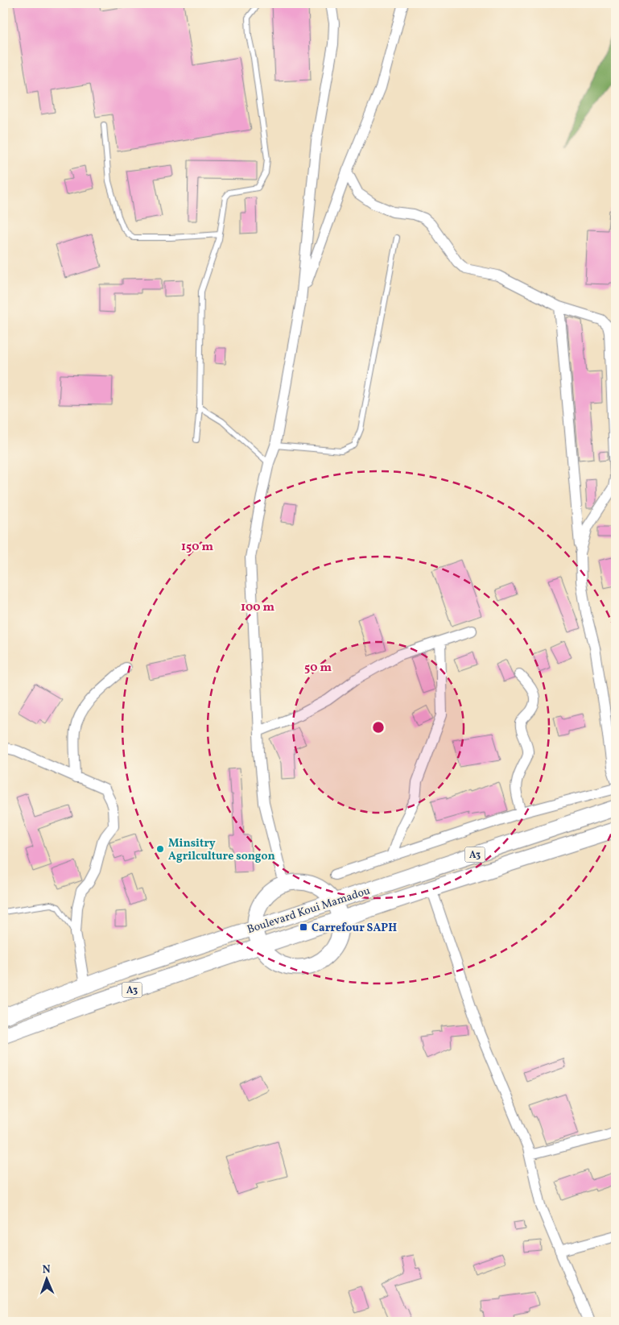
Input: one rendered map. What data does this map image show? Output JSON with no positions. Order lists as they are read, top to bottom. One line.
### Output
{"streets":{"main road":["A3","Boulevard Koui Mamadou"]},"places":{"other":["Minsitry Agrilculture songon"],"transit":["Carrefour SAPH"]},"north":"top","rings":["150 m","100 m","50 m"]}
